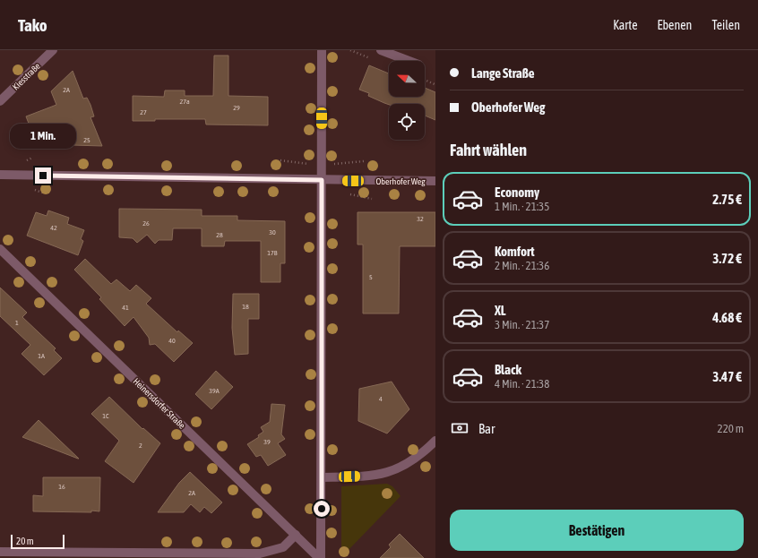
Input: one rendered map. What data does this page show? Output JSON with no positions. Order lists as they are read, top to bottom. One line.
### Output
{"streets":{"street":["Kiesstraße","Oberhofer Weg","Heinersdorfer Straße"]},"house_numbers":["2A","27a","29","27","25","32","26","42","30","28","17B","5","18","41","1","40","1A","39A","4","1C","39","2","16","2A"],"scale_bar":"20 m","north":"left","page":{"header":"Tako","nav":["Karte","Ebenen","Teilen"],"banner":["Lange Straße","Oberhofer Weg"],"bubble":"1 Min.","heading":"Fahrt wählen","list":[{"name":"Economy","note":"1 Min. · 21:35","value":"2.75 €"},{"name":"Komfort","note":"2 Min. · 21:36","value":"3.72 €"},{"name":"XL","note":"3 Min. · 21:37","value":"4.68 €"},{"name":"Black","note":"4 Min. · 21:38","value":"3.47 €"}],"pay":["Bar","220 m"],"buttons":"Bestätigen","scale":"20 m"}}
